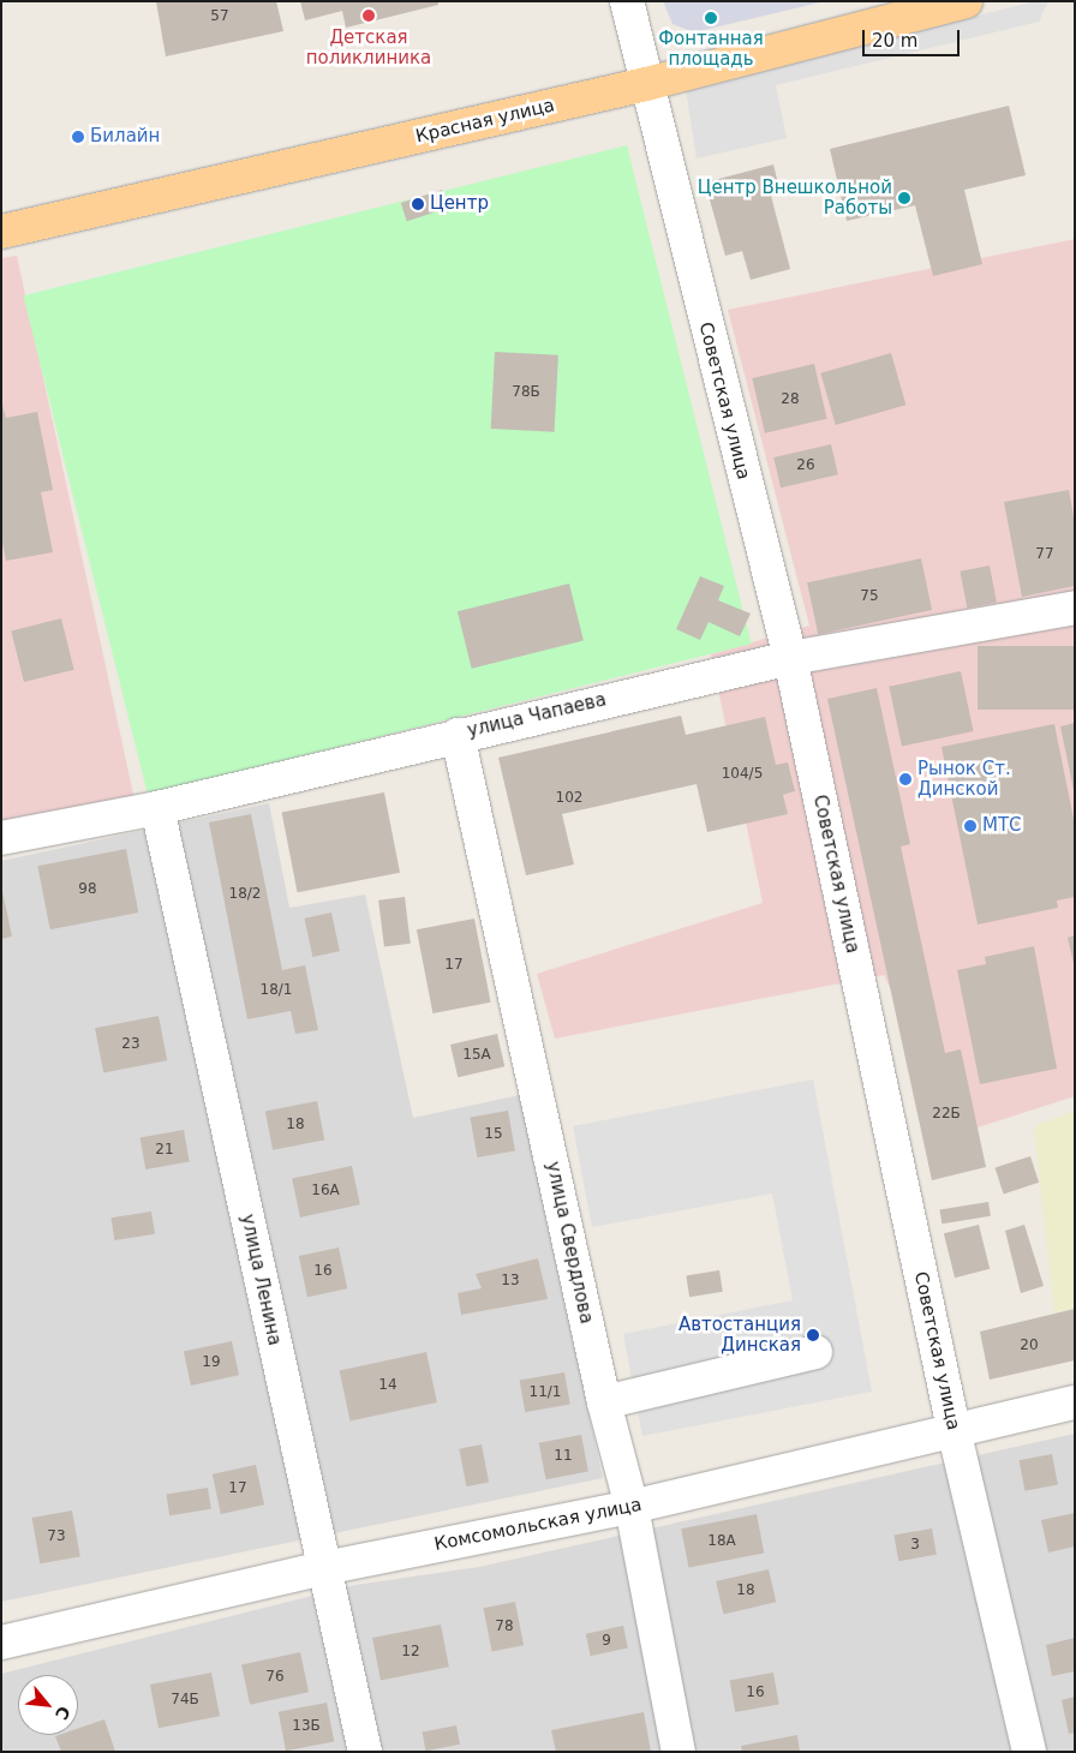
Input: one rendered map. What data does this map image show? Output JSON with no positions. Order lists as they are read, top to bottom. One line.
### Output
{"streets":{"main road":["Красная улица"],"street":["Советская улица","улица Чапаева","улица Свердлова","улица Ленина","Комсомольская улица"]},"crossings":[["Красная улица","Советская улица"],["Советская улица","улица Чапаева"],["Советская улица","Комсомольская улица"],["улица Чапаева","улица Свердлова"],["улица Чапаева","улица Ленина"],["улица Свердлова","Комсомольская улица"],["улица Ленина","Комсомольская улица"]],"places":["Детская поликлиника","Фонтанная площадь","Билайн","Центр Внешкольной Работы","Центр","Рынок Ст. Динской","МТС","Автостанция Динская"],"house_numbers":["57","78Б","28","26","77","75","104/5","102","98","18/2","17","18/1","23","15А","22Б","18","15","21","16А","16","13","20","19","14","11/1","11","17","73","18А","3","18","78","9","12","76","16","74Б","13Б"],"scale_bar":"20 m","north":"bottom right"}
